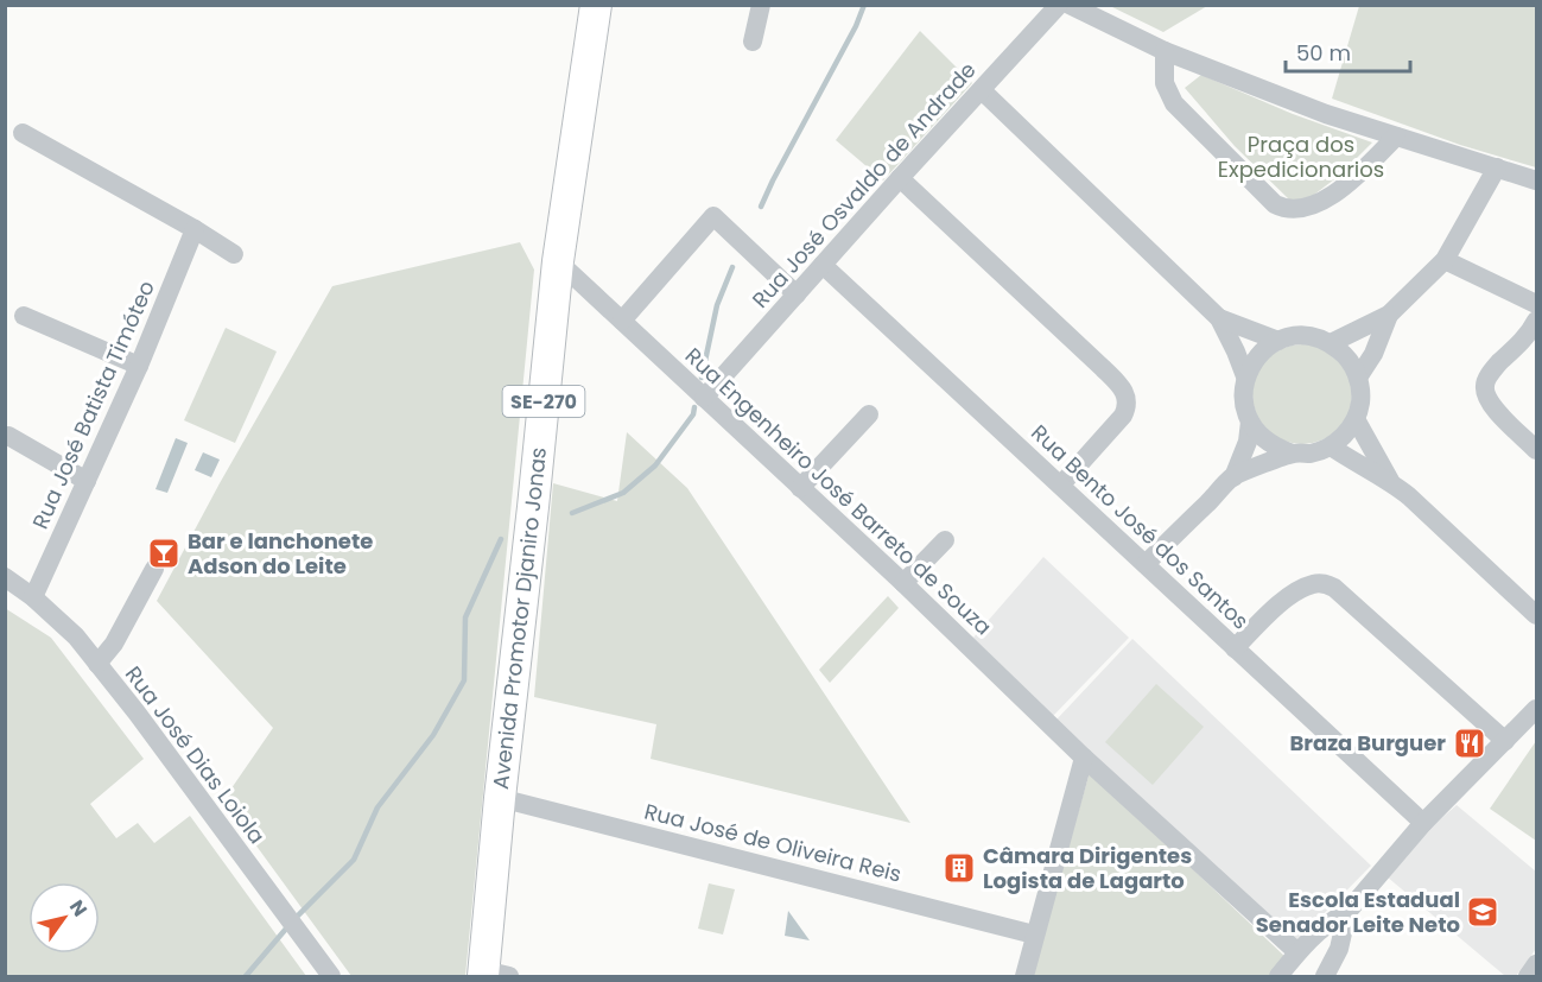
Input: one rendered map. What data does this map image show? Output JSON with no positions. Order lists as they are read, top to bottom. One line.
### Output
{"streets":{"main road":["SE-270","Avenida Promotor Djaniro Jonas"],"street":["Rua José Osvaldo de Andrade","Rua José Batista Timóteo","Rua Engenheiro José Barreto de Souza","Rua Bento José dos Santos","Rua José Dias Loiola","Rua José de Oliveira Reis"]},"crossings":[["Rua José Osvaldo de Andrade","Rua Engenheiro José Barreto de Souza"],["Rua José Osvaldo de Andrade","Rua Bento José dos Santos"],["Rua José Batista Timóteo","Rua José Dias Loiola"],["Rua Engenheiro José Barreto de Souza","Avenida Promotor Djaniro Jonas"],["Avenida Promotor Djaniro Jonas","Rua José de Oliveira Reis"]],"parks":["Praça dos Expedicionarios"],"places":{"bar":["Bar e lanchonete Adson do Leite"],"restaurant":["Braza Burguer"],"building":["Câmara Dirigentes Logista de Lagarto"],"school or university":["Escola Estadual Senador Leite Neto"]},"scale_bar":"50 m","north":"top right"}
